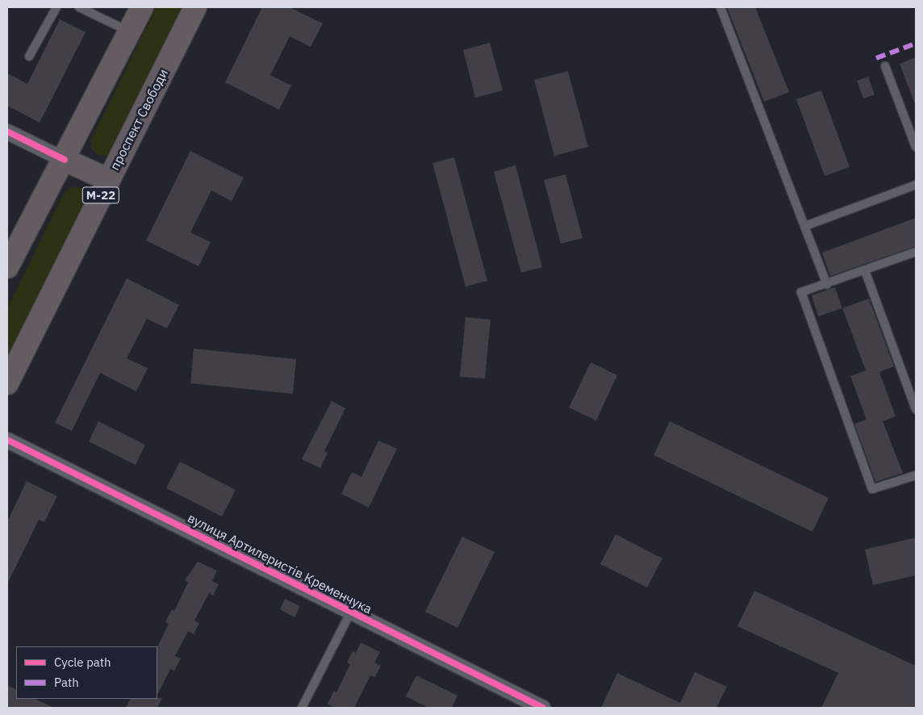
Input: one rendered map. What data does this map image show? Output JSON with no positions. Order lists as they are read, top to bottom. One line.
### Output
{"streets":{"highway":["проспект Свободи","М-22"],"street":["вулиця Артилеристів Кременчука"]},"legend":["Cycle path","Path"]}
